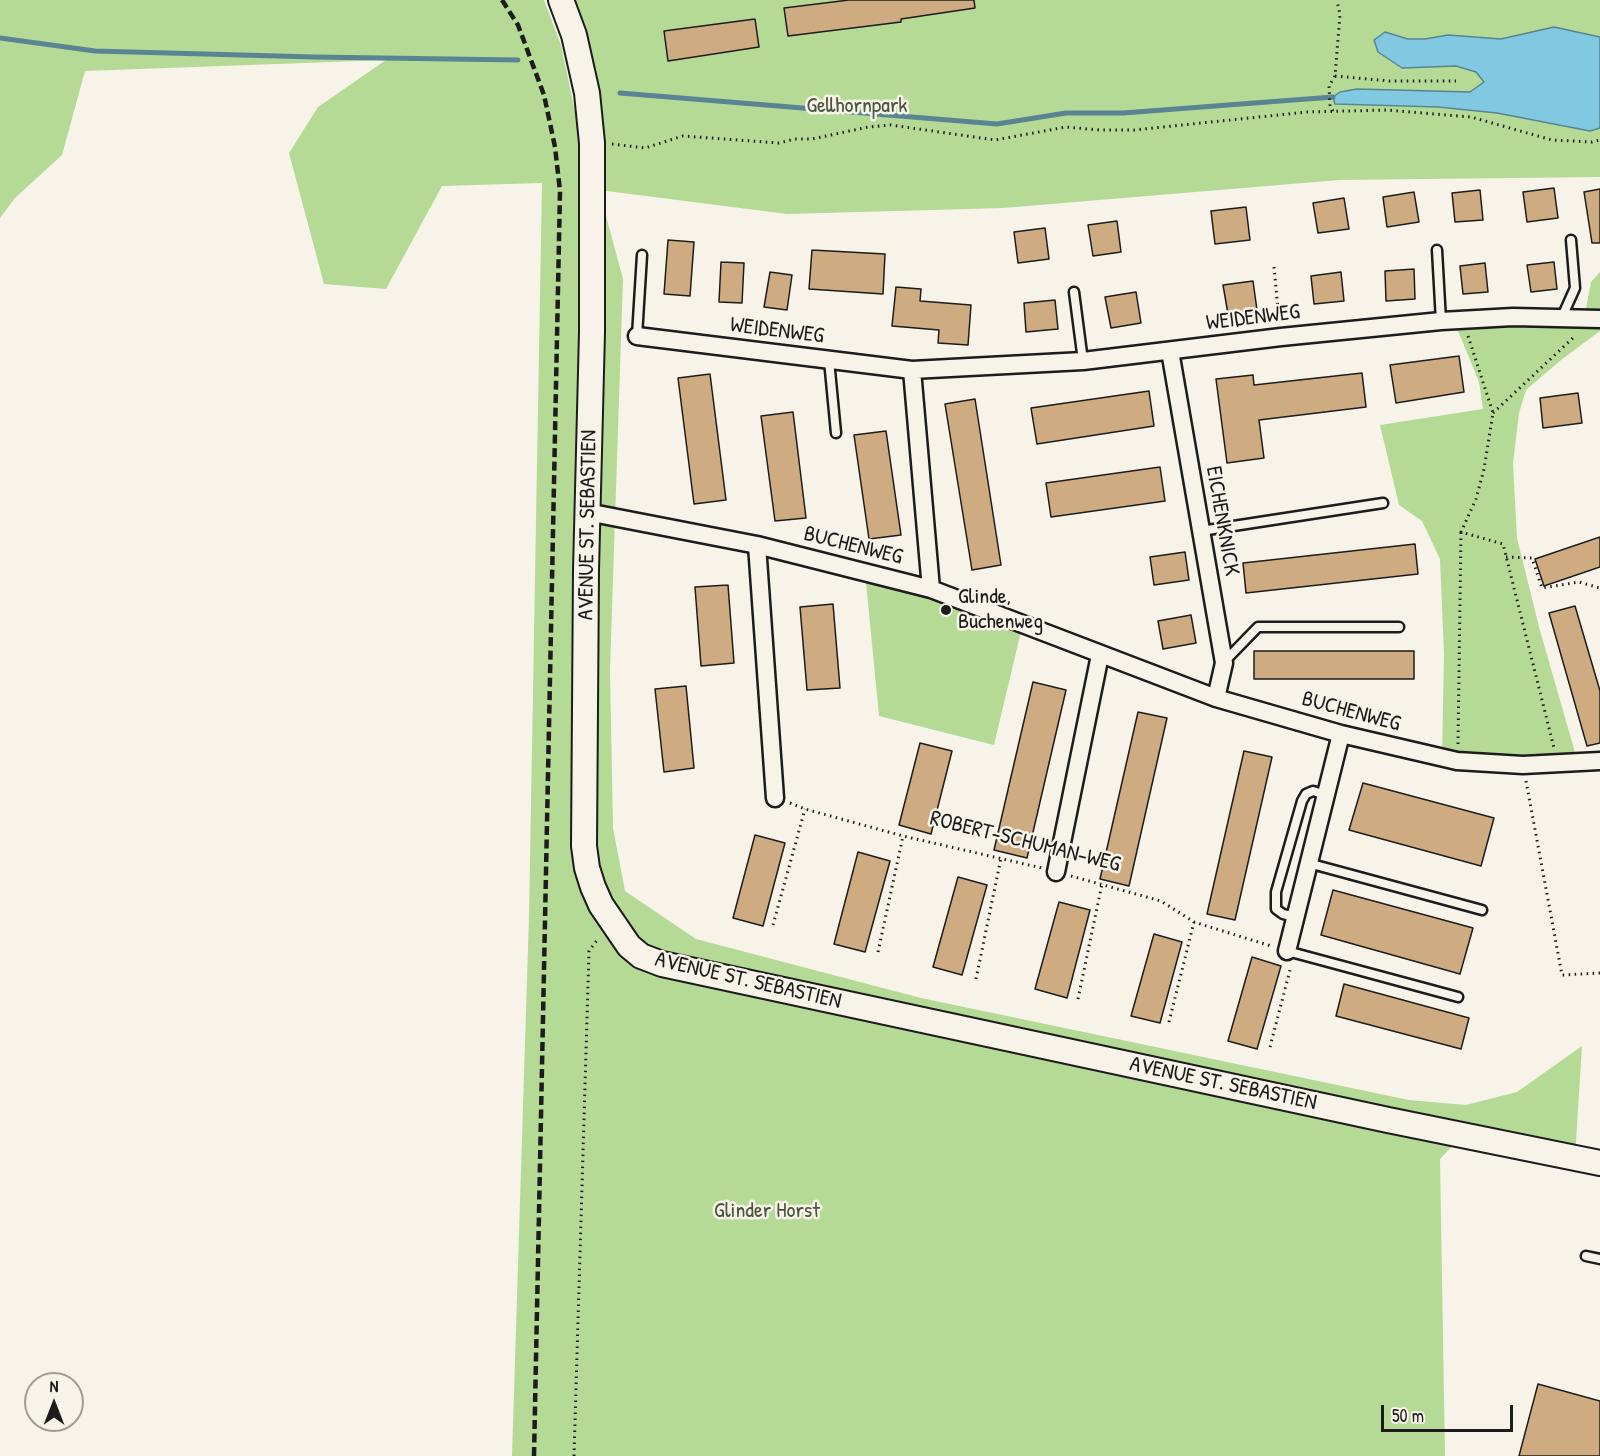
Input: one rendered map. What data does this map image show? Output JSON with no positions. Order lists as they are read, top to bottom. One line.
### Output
{"streets":{"main road":["AVENUE ST. SEBASTIEN"],"street":["WEIDENWEG","EICHENKNICK","BUCHENWEG"],"path":["ROBERT-SCHUMAN-WEG"]},"crossings":[["WEIDENWEG","EICHENKNICK"],["EICHENKNICK","BUCHENWEG"],["AVENUE ST. SEBASTIEN","BUCHENWEG"]],"parks":["Gellhornpark","Glinder Horst"],"places":["Glinde, Buchenweg"],"scale_bar":"50 m","north":"top"}
